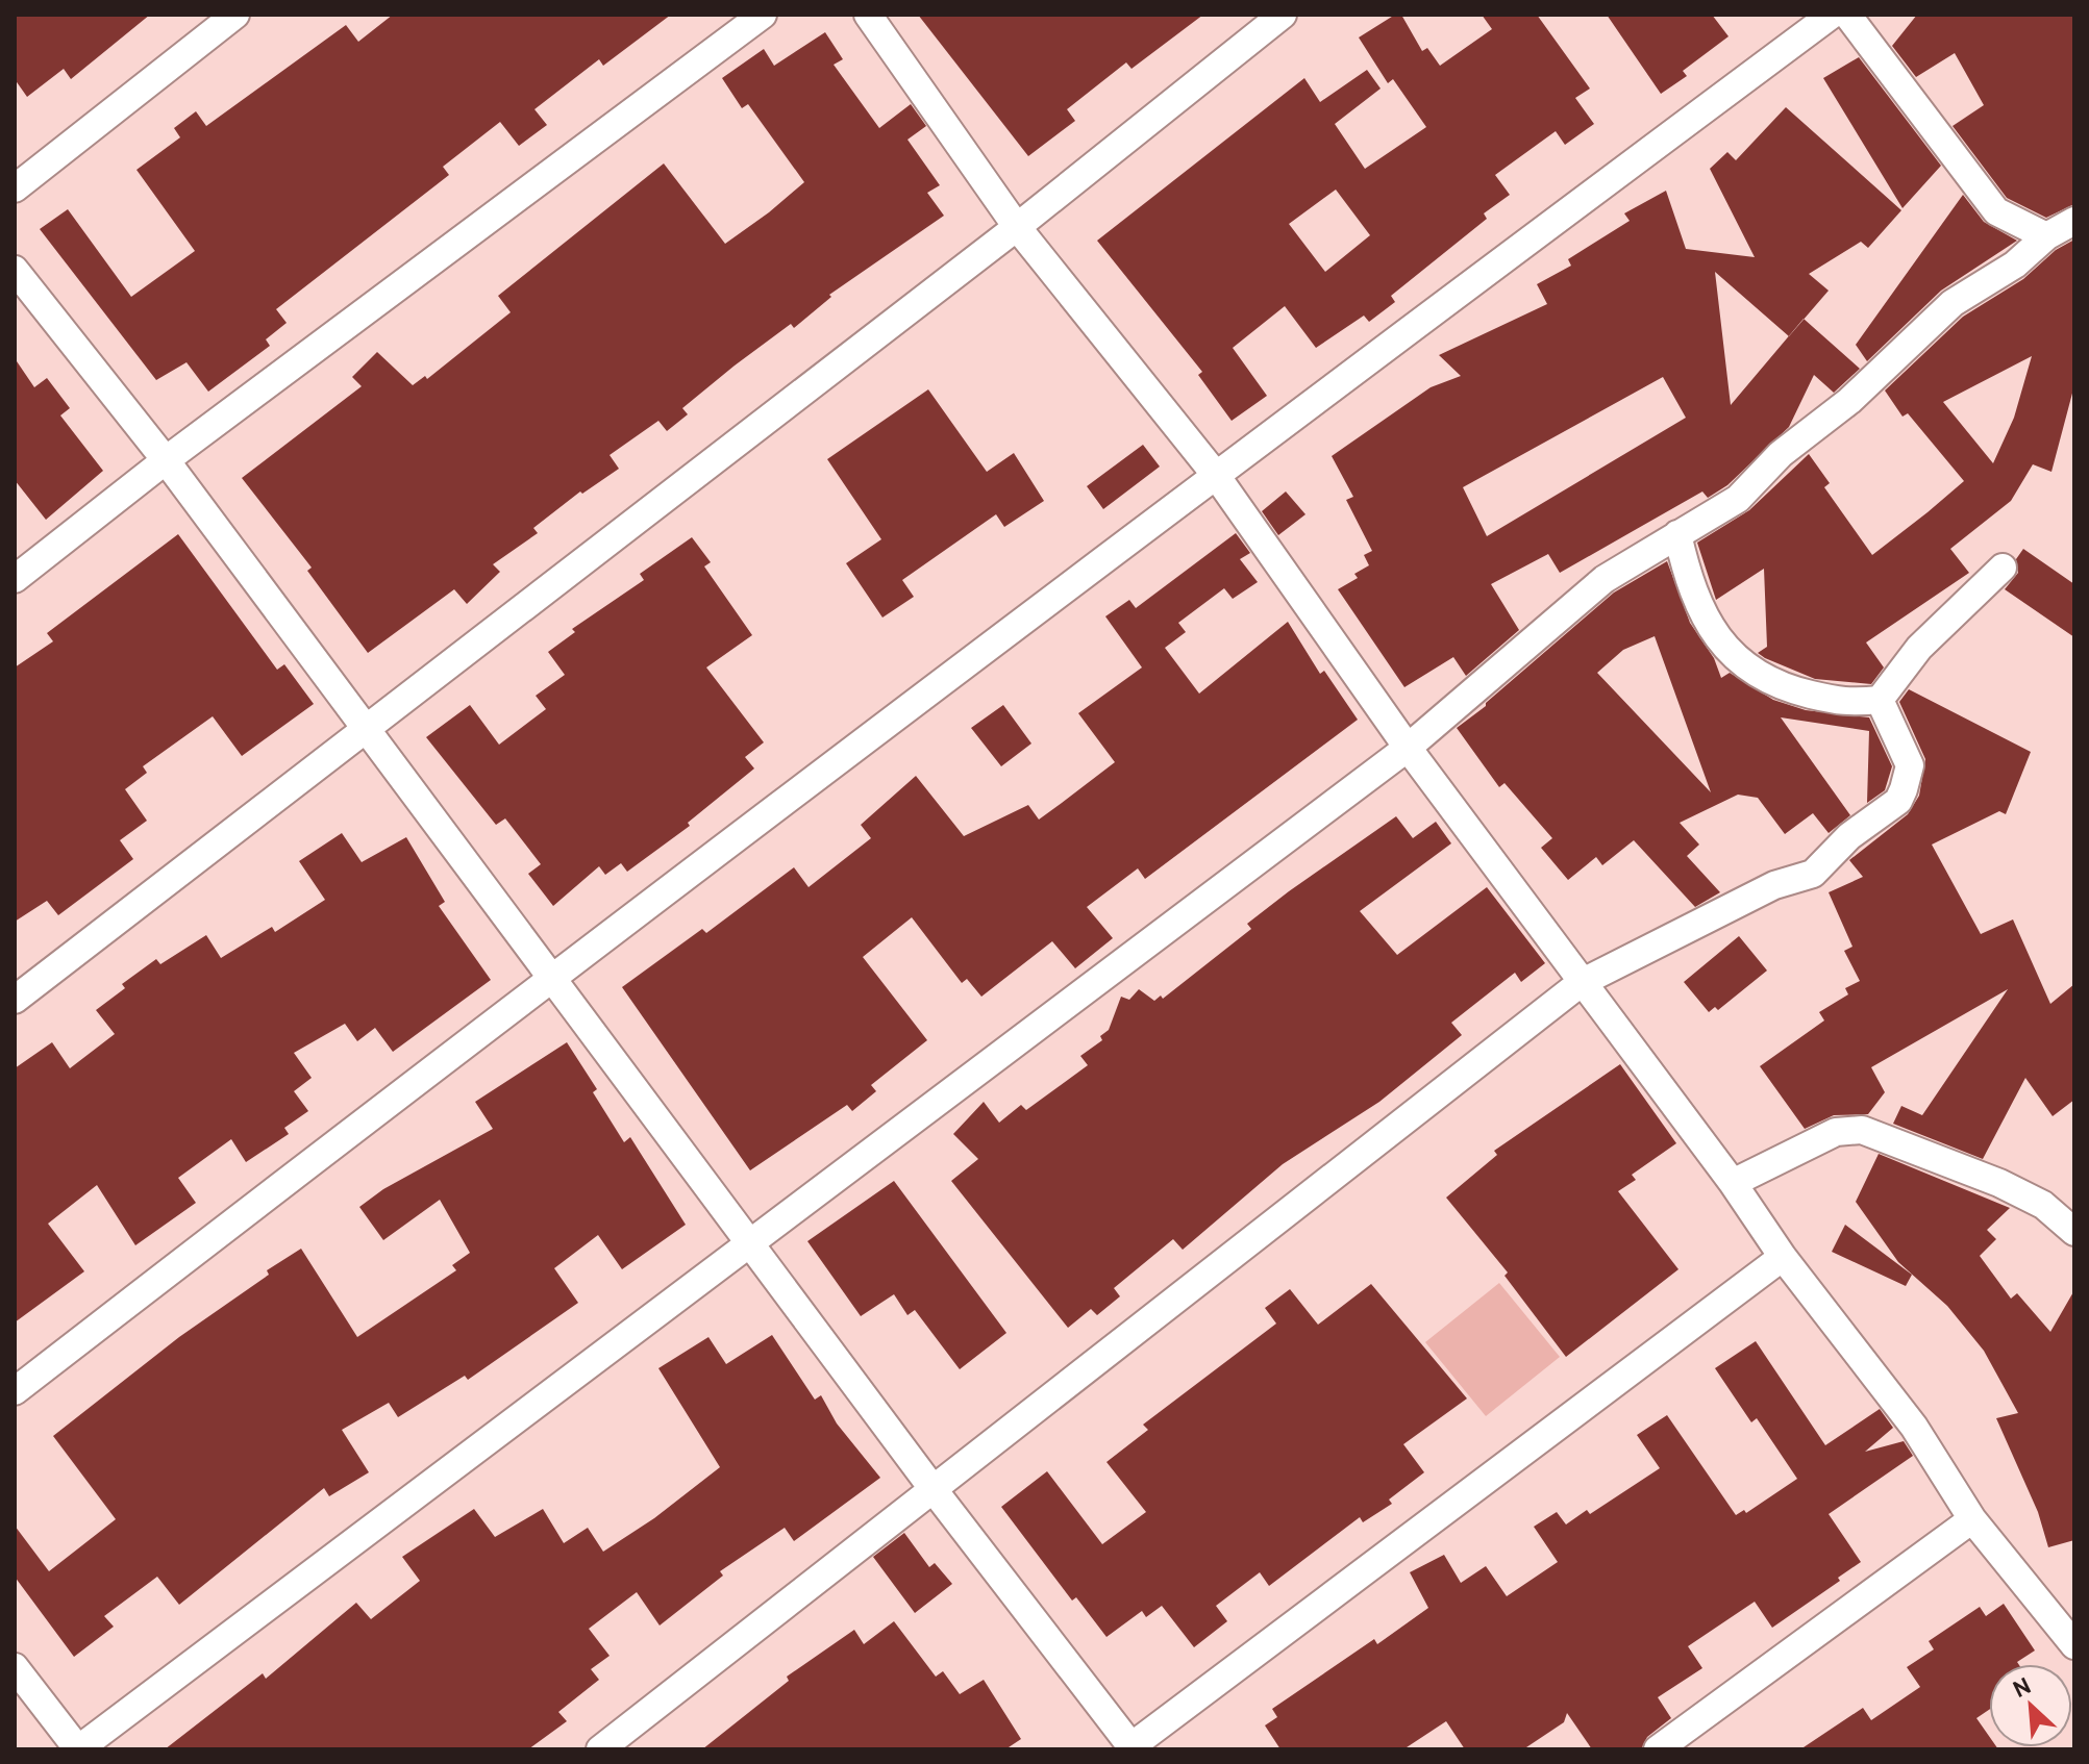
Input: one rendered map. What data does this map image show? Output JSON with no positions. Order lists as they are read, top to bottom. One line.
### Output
{"north":"top left"}
